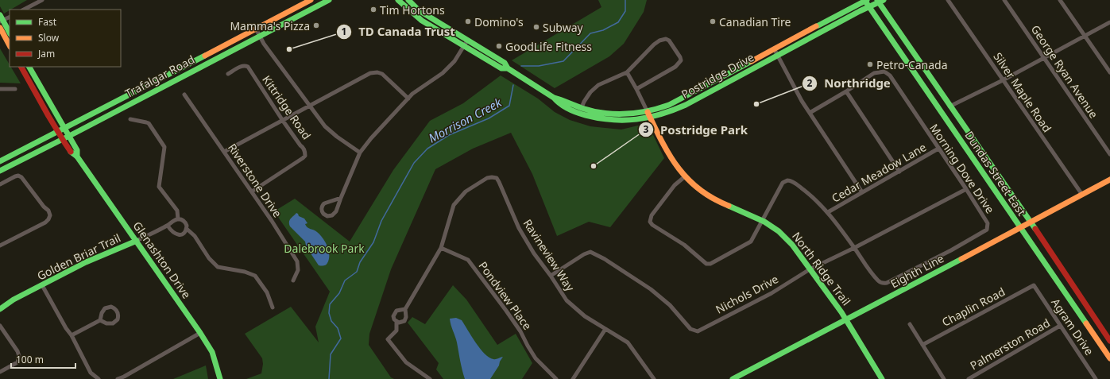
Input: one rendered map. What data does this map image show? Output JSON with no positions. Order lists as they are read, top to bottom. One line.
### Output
{"streets":{"street":["George Ryan Avenue","Postridge Drive","Trafalgar Road","Silver Maple Road","Kittridge Road","Morning Dove Drive","Cedar Meadow Lane","Dundas Street East","Riverstone Drive","Ravineview Way","Golden Briar Trail","Glenashton Drive","North Ridge Trail","Eighth Line","Nichols Drive","Pondview Place","Chaplin Road","Agram Drive","Palmerston Road"]},"crossings":[["Postridge Drive","Dundas Street East"],["Postridge Drive","North Ridge Trail"],["Trafalgar Road","Glenashton Drive"],["Silver Maple Road","Eighth Line"],["Kittridge Road","Riverstone Drive"],["Morning Dove Drive","Cedar Meadow Lane"],["Morning Dove Drive","Nichols Drive"],["Dundas Street East","Eighth Line"],["Ravineview Way","Nichols Drive"],["Ravineview Way","Pondview Place"],["Golden Briar Trail","Glenashton Drive"],["North Ridge Trail","Eighth Line"],["North Ridge Trail","Nichols Drive"],["Chaplin Road","Agram Drive"],["Agram Drive","Palmerston Road"]],"water":["Morrison Creek"],"parks":["Dalebrook Park"],"places":["Tim Hortons","Domino's","Canadian Tire","Mamma's Pizza","Subway","GoodLife Fitness","TD Canada Trust","Petro-Canada","Northridge","Postridge Park"],"legend":["Fast","Slow","Jam"],"scale_bar":"100 m"}
